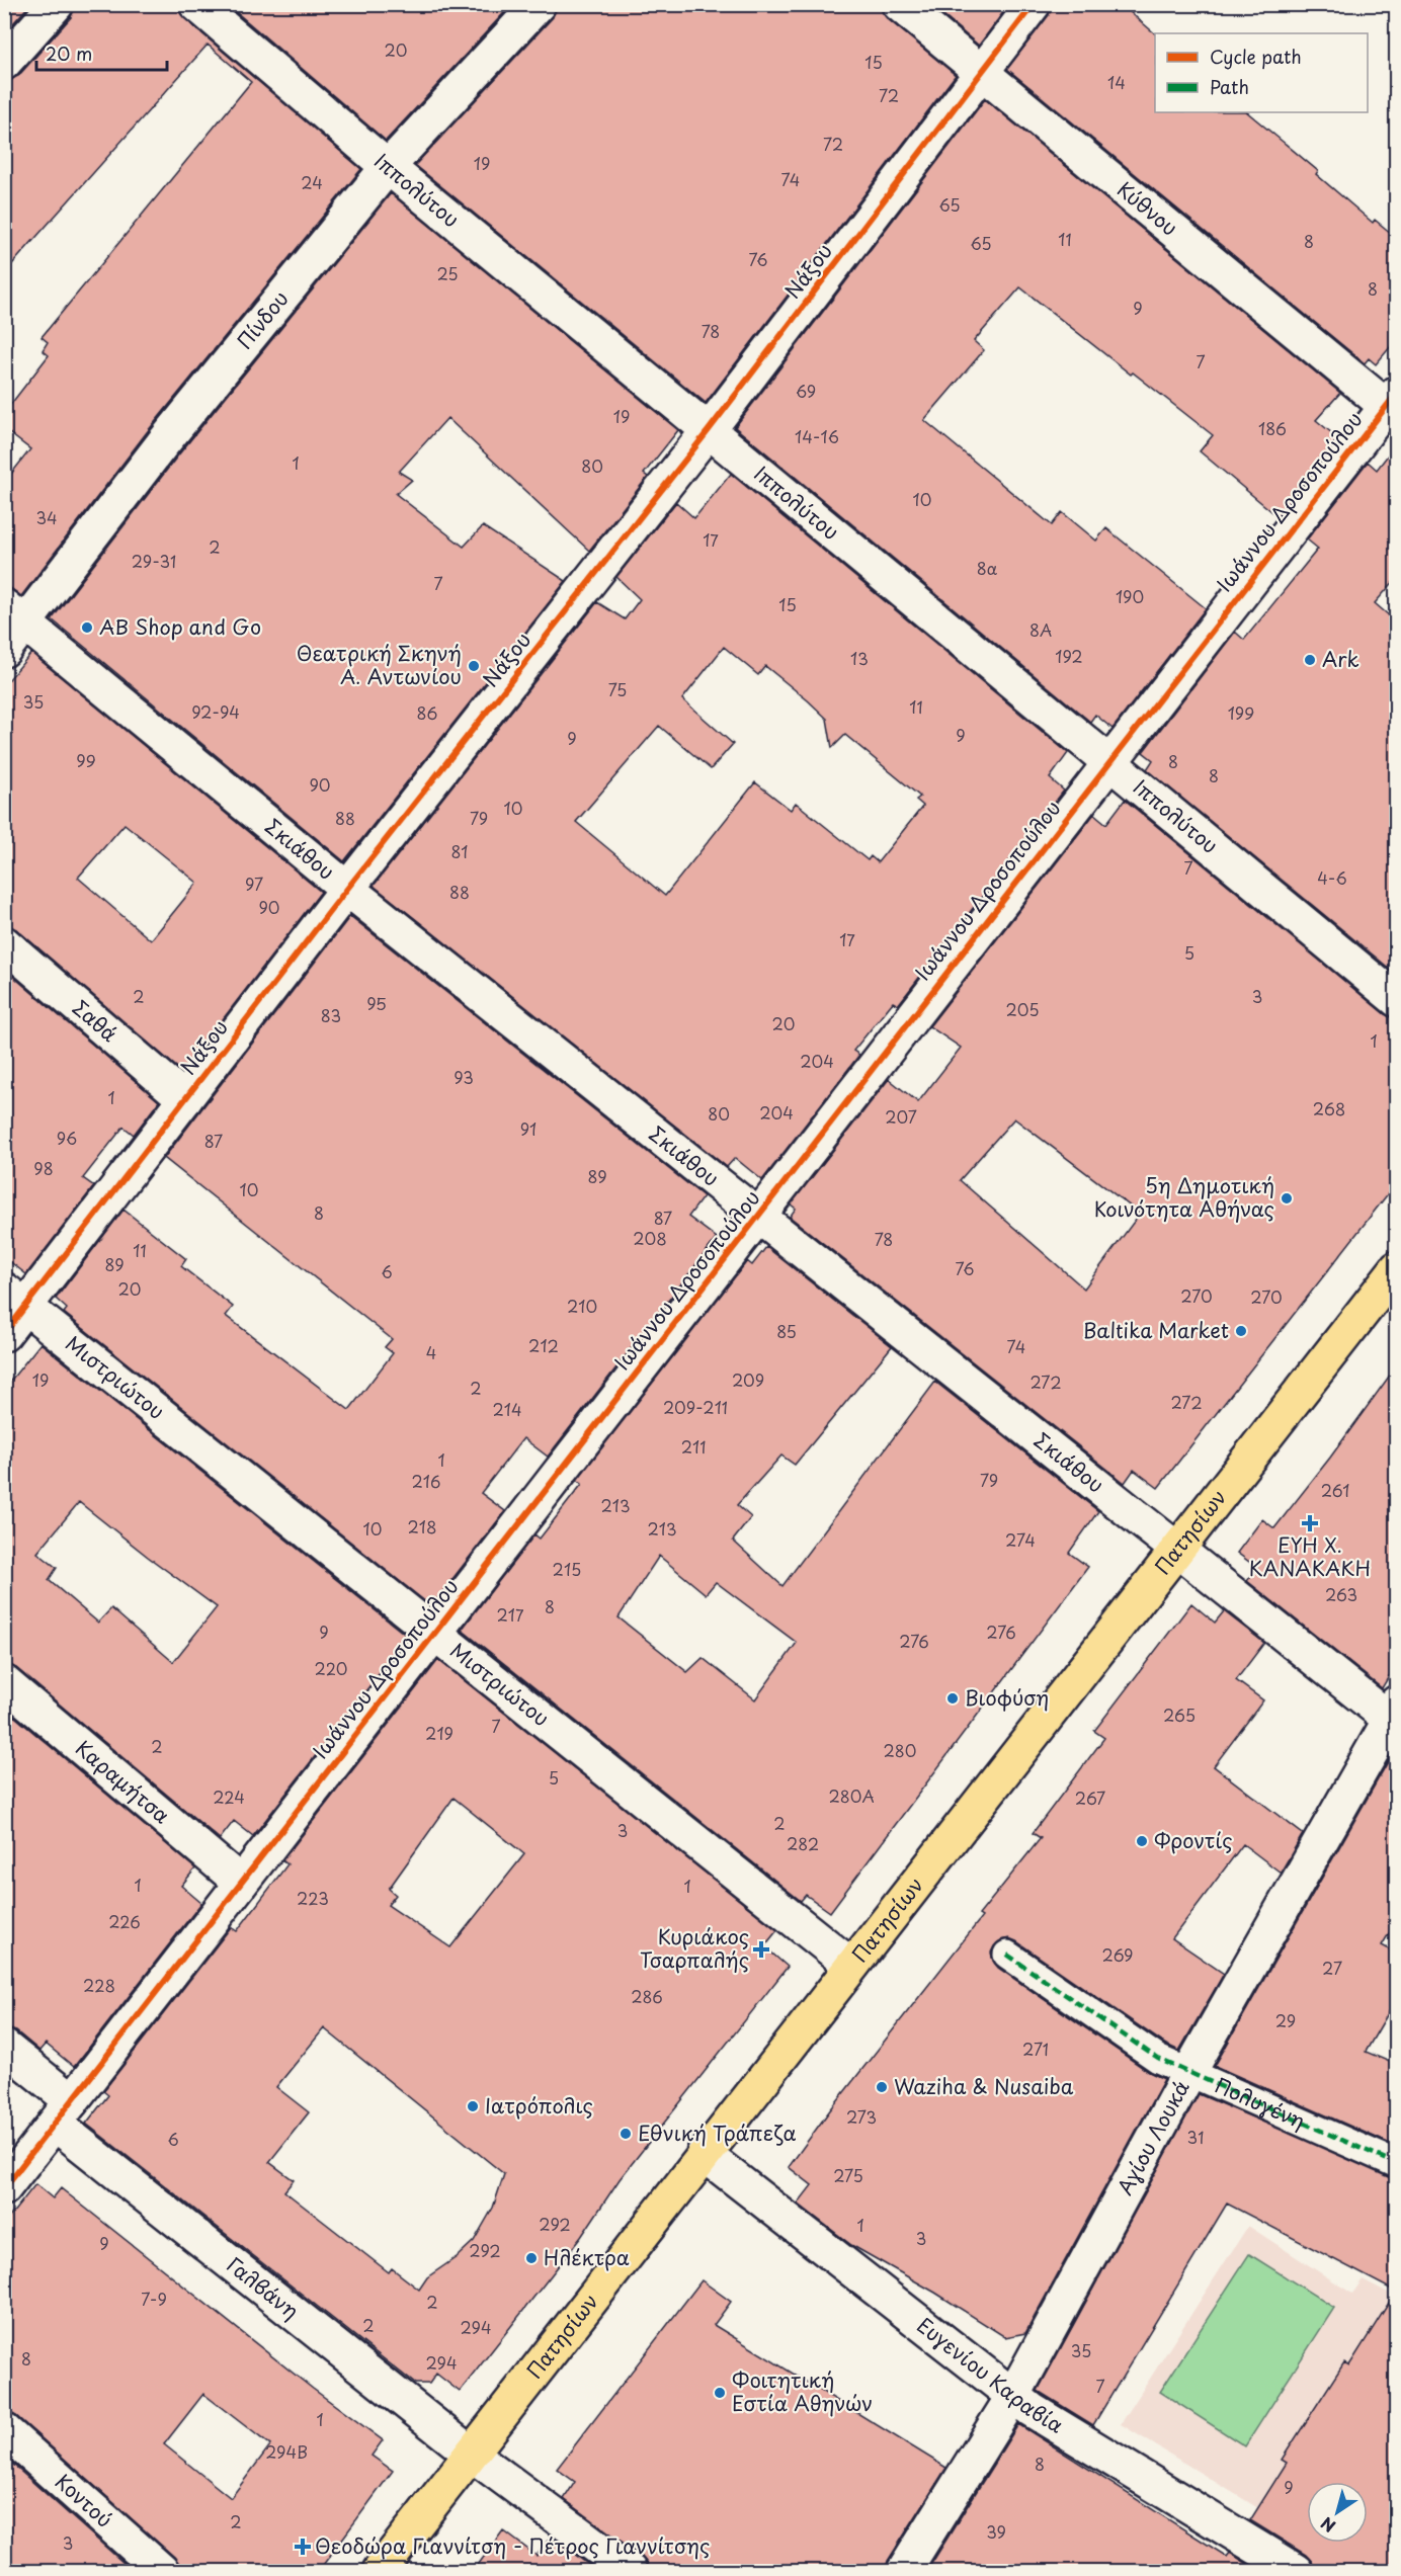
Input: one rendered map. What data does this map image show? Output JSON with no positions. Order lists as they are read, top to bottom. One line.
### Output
{"streets":{"main road":["Πατησίων"],"street":["Ιππολύτου","Κύθνου","Νάξου","Πίνδου","Ιωάννου Δροσοπούλου","Σκιάθου","Σαθά","Μιστριώτου","Καραμήτσα","Πολυγένη","Αγίου Λουκά","Γαλβάνη","Ευγενίου Καραβία","Κοντού"]},"crossings":[["Ιππολύτου","Νάξου"],["Ιππολύτου","Πίνδου"],["Ιππολύτου","Ιωάννου Δροσοπούλου"],["Κύθνου","Νάξου"],["Κύθνου","Ιωάννου Δροσοπούλου"],["Νάξου","Σκιάθου"],["Νάξου","Σαθά"],["Νάξου","Μιστριώτου"],["Πίνδου","Σκιάθου"],["Ιωάννου Δροσοπούλου","Σκιάθου"],["Ιωάννου Δροσοπούλου","Μιστριώτου"],["Ιωάννου Δροσοπούλου","Καραμήτσα"],["Ιωάννου Δροσοπούλου","Γαλβάνη"],["Σκιάθου","Πατησίων"],["Σκιάθου","Αγίου Λουκά"],["Μιστριώτου","Πατησίων"],["Πατησίων","Γαλβάνη"],["Πατησίων","Ευγενίου Καραβία"],["Πολυγένη","Αγίου Λουκά"],["Αγίου Λουκά","Ευγενίου Καραβία"]],"places":{"other":["ΑΒ Shop and Go","Ark","Θεατρική Σκηνή Α. Αντωνίου","5η Δημοτική Κοινότητα Αθήνας","Baltika Market","Βιοφύση","Φροντίς","Waziha & Nusaiba","Ιατρόπολις","Εθνική Τράπεζα","Ηλέκτρα","Φοιτητική Εστία Αθηνών"],"health":["ΕΥΗ Χ. ΚΑΝΑΚΑΚΗ","Κυριάκος Τσαρπαλής","Θεοδώρα Γιαννίτση - Πέτρος Γιαννίτσης"]},"house_numbers":["20","15","14","72","72","19","74","24","65","11","8","65","76","25","8","9","78","7","69","19","186","14-16","1","80","10","34","17","2","29-31","8α","7","190","15","8Α","192","13","75","35","11","92-94","86","199","9","9","99","8","8","90","10","88","79","81","7","4-6","97","88","90","17","5","2","3","95","205","83","20","1","204","93","1","268","204","80","207","91","96","87","98","89","10","8","87","208","78","11","89","76","6","20","270","270","210","85","212","74","4","19","209","272","2","272","209-211","214","211","1","79","216","261","213","218","10","213","274","215","263","8","217","9","276","276","220","265","7","219","2","280","5","280Α","224","267","2","3","282","1","1","223","226","269","27","228","286","29","271","273","31","6","275","292","1","3","9","292","7-9","2","2","294","35","8","294","7","1","294Β","8","9","2","39","3"],"legend":["Cycle path","Path"],"scale_bar":"20 m","north":"bottom left"}
